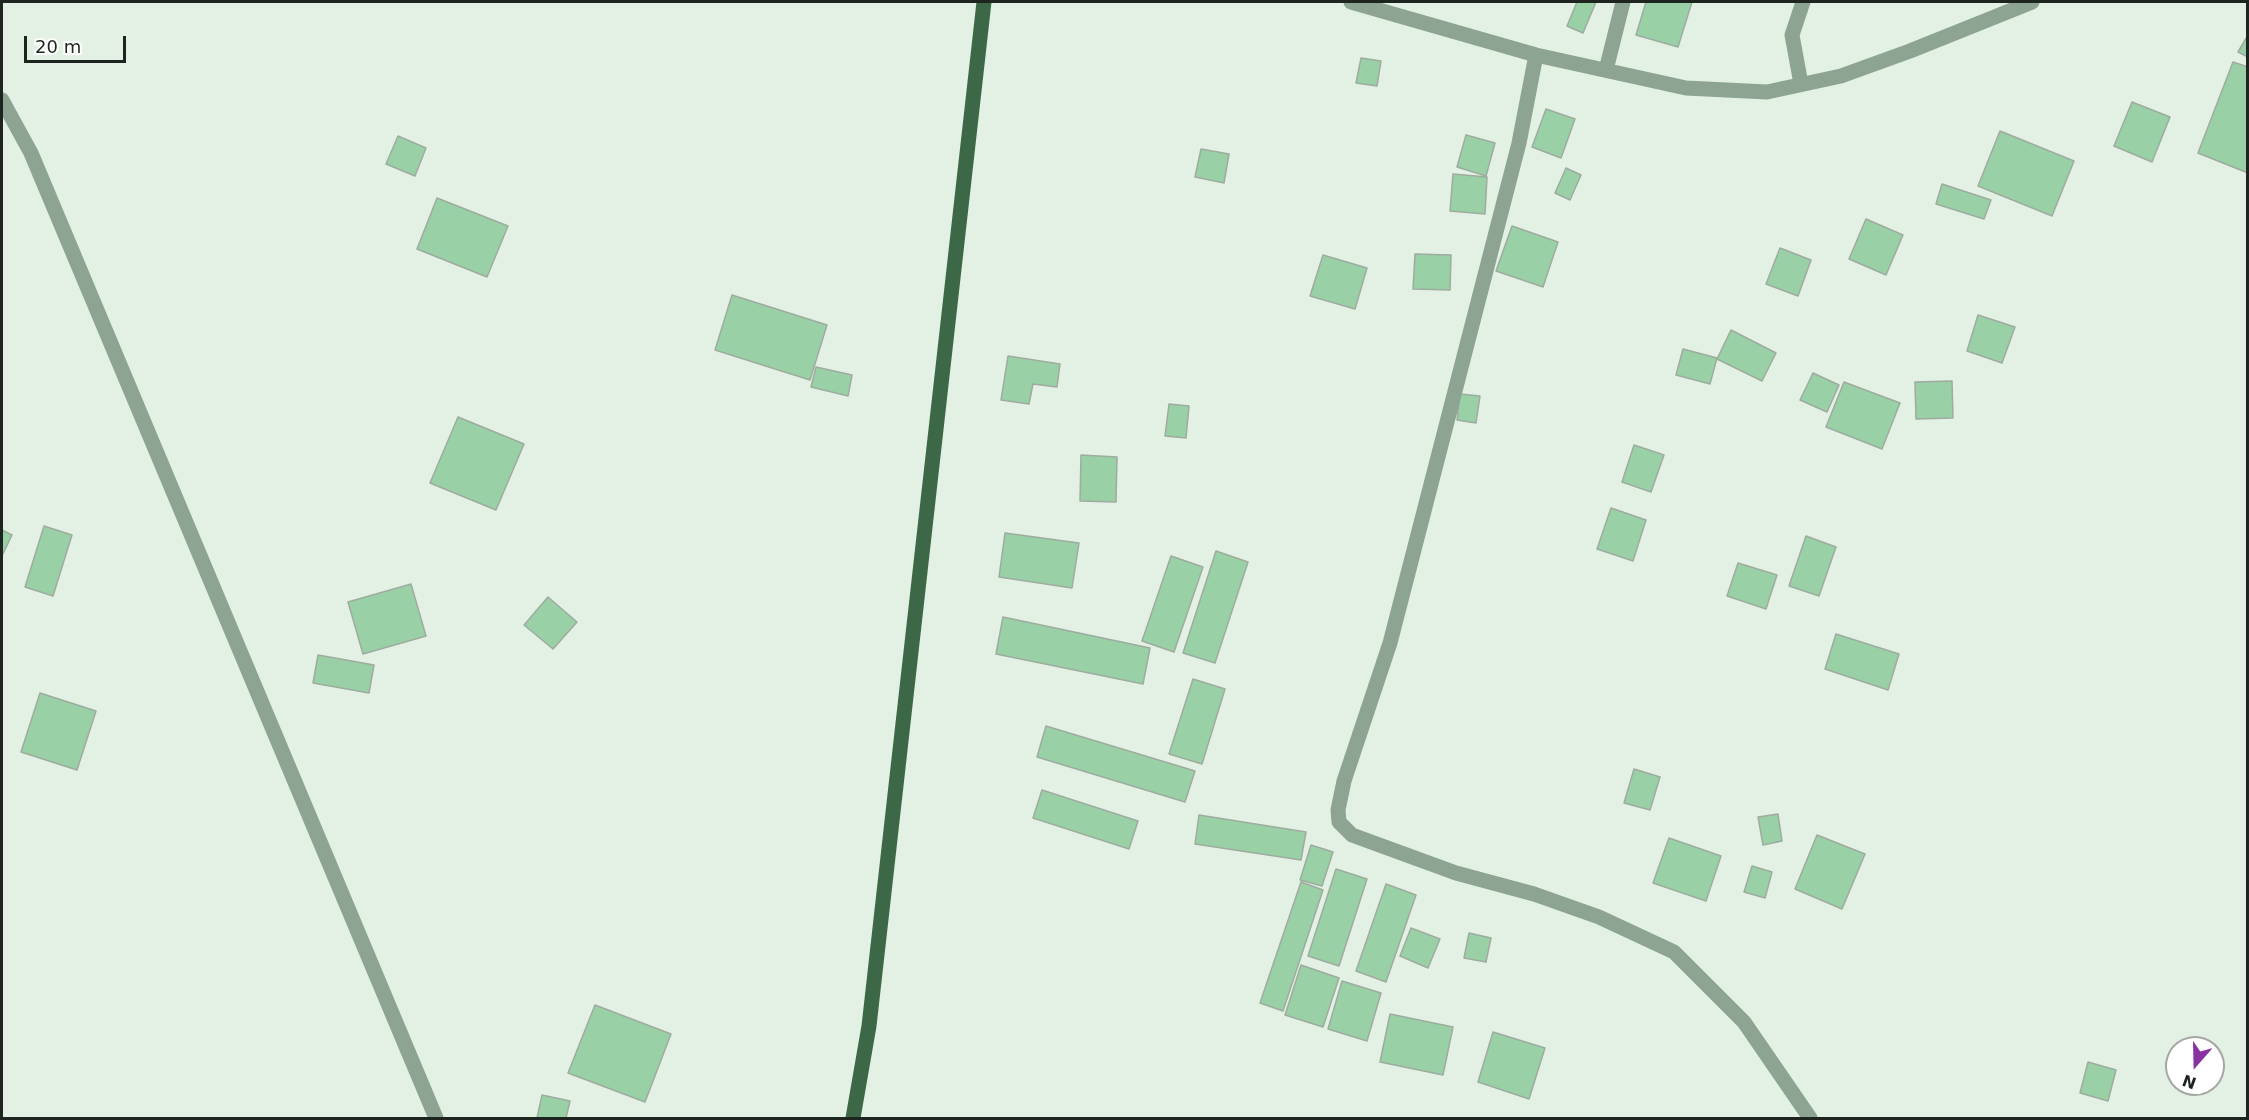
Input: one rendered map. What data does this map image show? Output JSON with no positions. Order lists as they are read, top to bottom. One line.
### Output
{"scale_bar":"20 m","north":"bottom"}
